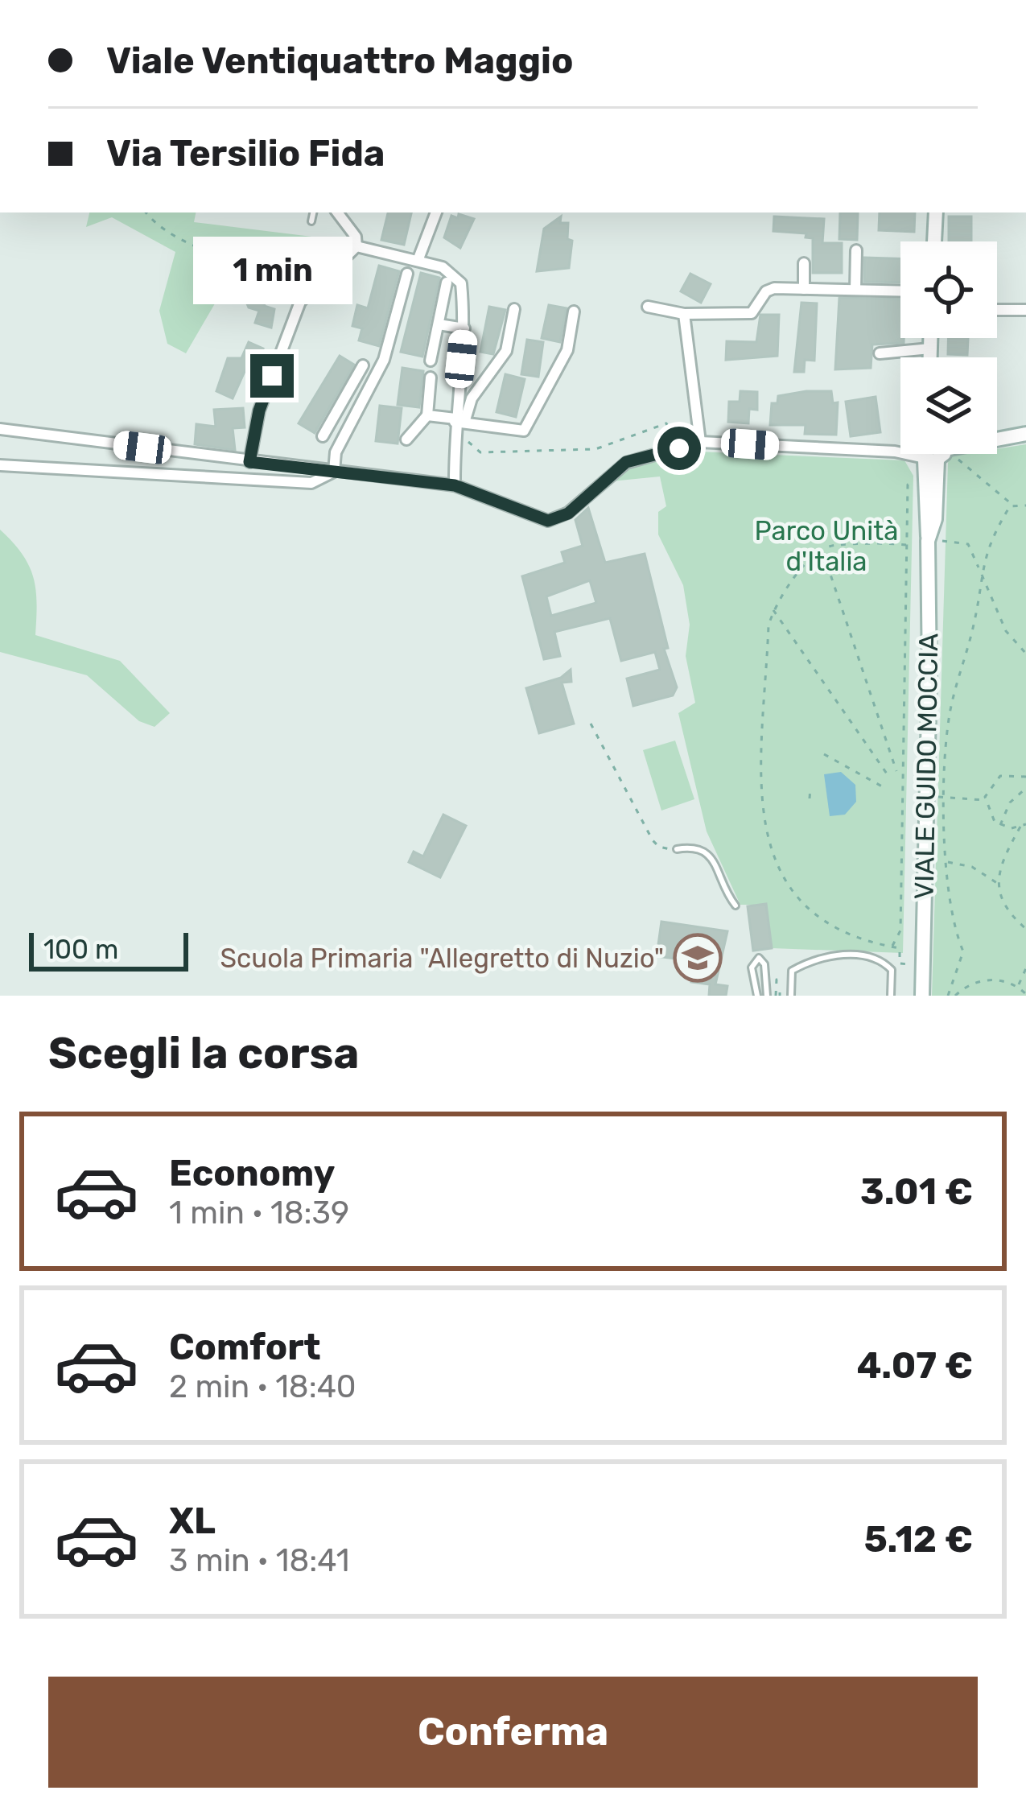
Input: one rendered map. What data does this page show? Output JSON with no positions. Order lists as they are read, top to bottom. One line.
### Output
{"streets":{"main road":["VIALE GUIDO MOCCIA"]},"parks":["Parco Unità d'Italia"],"places":{"school or university":["Scuola Primaria \"Allegretto di Nuzio\""]},"scale_bar":"100 m","page":{"banner":["Viale Ventiquattro Maggio","Via Tersilio Fida"],"bubble":"1 min","scale":"100 m","heading":"Scegli la corsa","list":[{"name":"Economy","note":"1 min · 18:39","value":"3.01 €"},{"name":"Comfort","note":"2 min · 18:40","value":"4.07 €"},{"name":"XL","note":"3 min · 18:41","value":"5.12 €"}],"buttons":"Conferma"}}
